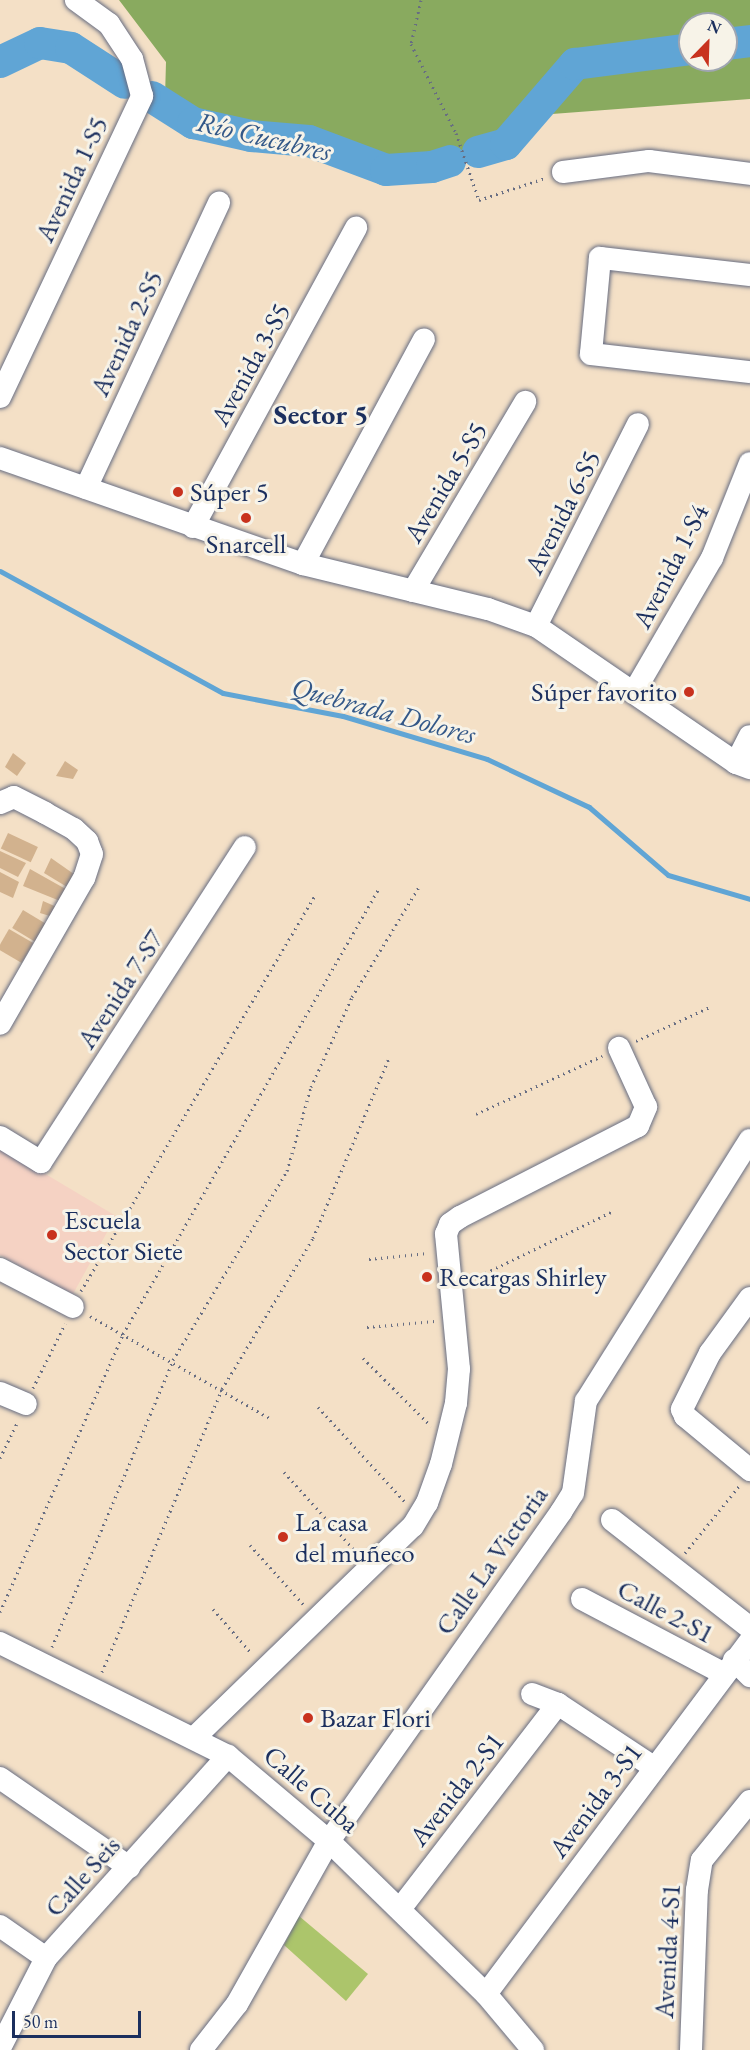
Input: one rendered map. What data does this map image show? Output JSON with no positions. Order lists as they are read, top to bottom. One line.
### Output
{"streets":{"street":["Avenida 1-S5","Avenida 2-S5","Avenida 3-S5","Avenida 5-S5","Avenida 6-S5","Avenida 1-S4","Avenida 7-S7","Calle La Victoria","Calle 2-S1","Calle Cuba","Avenida 2-S1","Avenida 3-S1","Calle Seis","Avenida 4-S1"]},"crossings":[["Calle La Victoria","Calle Cuba"],["Calle 2-S1","Avenida 3-S1"],["Calle Cuba","Avenida 2-S1"],["Calle Cuba","Avenida 3-S1"],["Calle Cuba","Calle Seis"]],"districts":["Sector 5"],"water":["Río Cucubres","Quebrada Dolores"],"places":["Súper 5","Snarcell","Súper favorito","Escuela Sector Siete","Recargas Shirley","La casa del muñeco","Bazar Flori"],"scale_bar":"50 m","north":"top right"}
